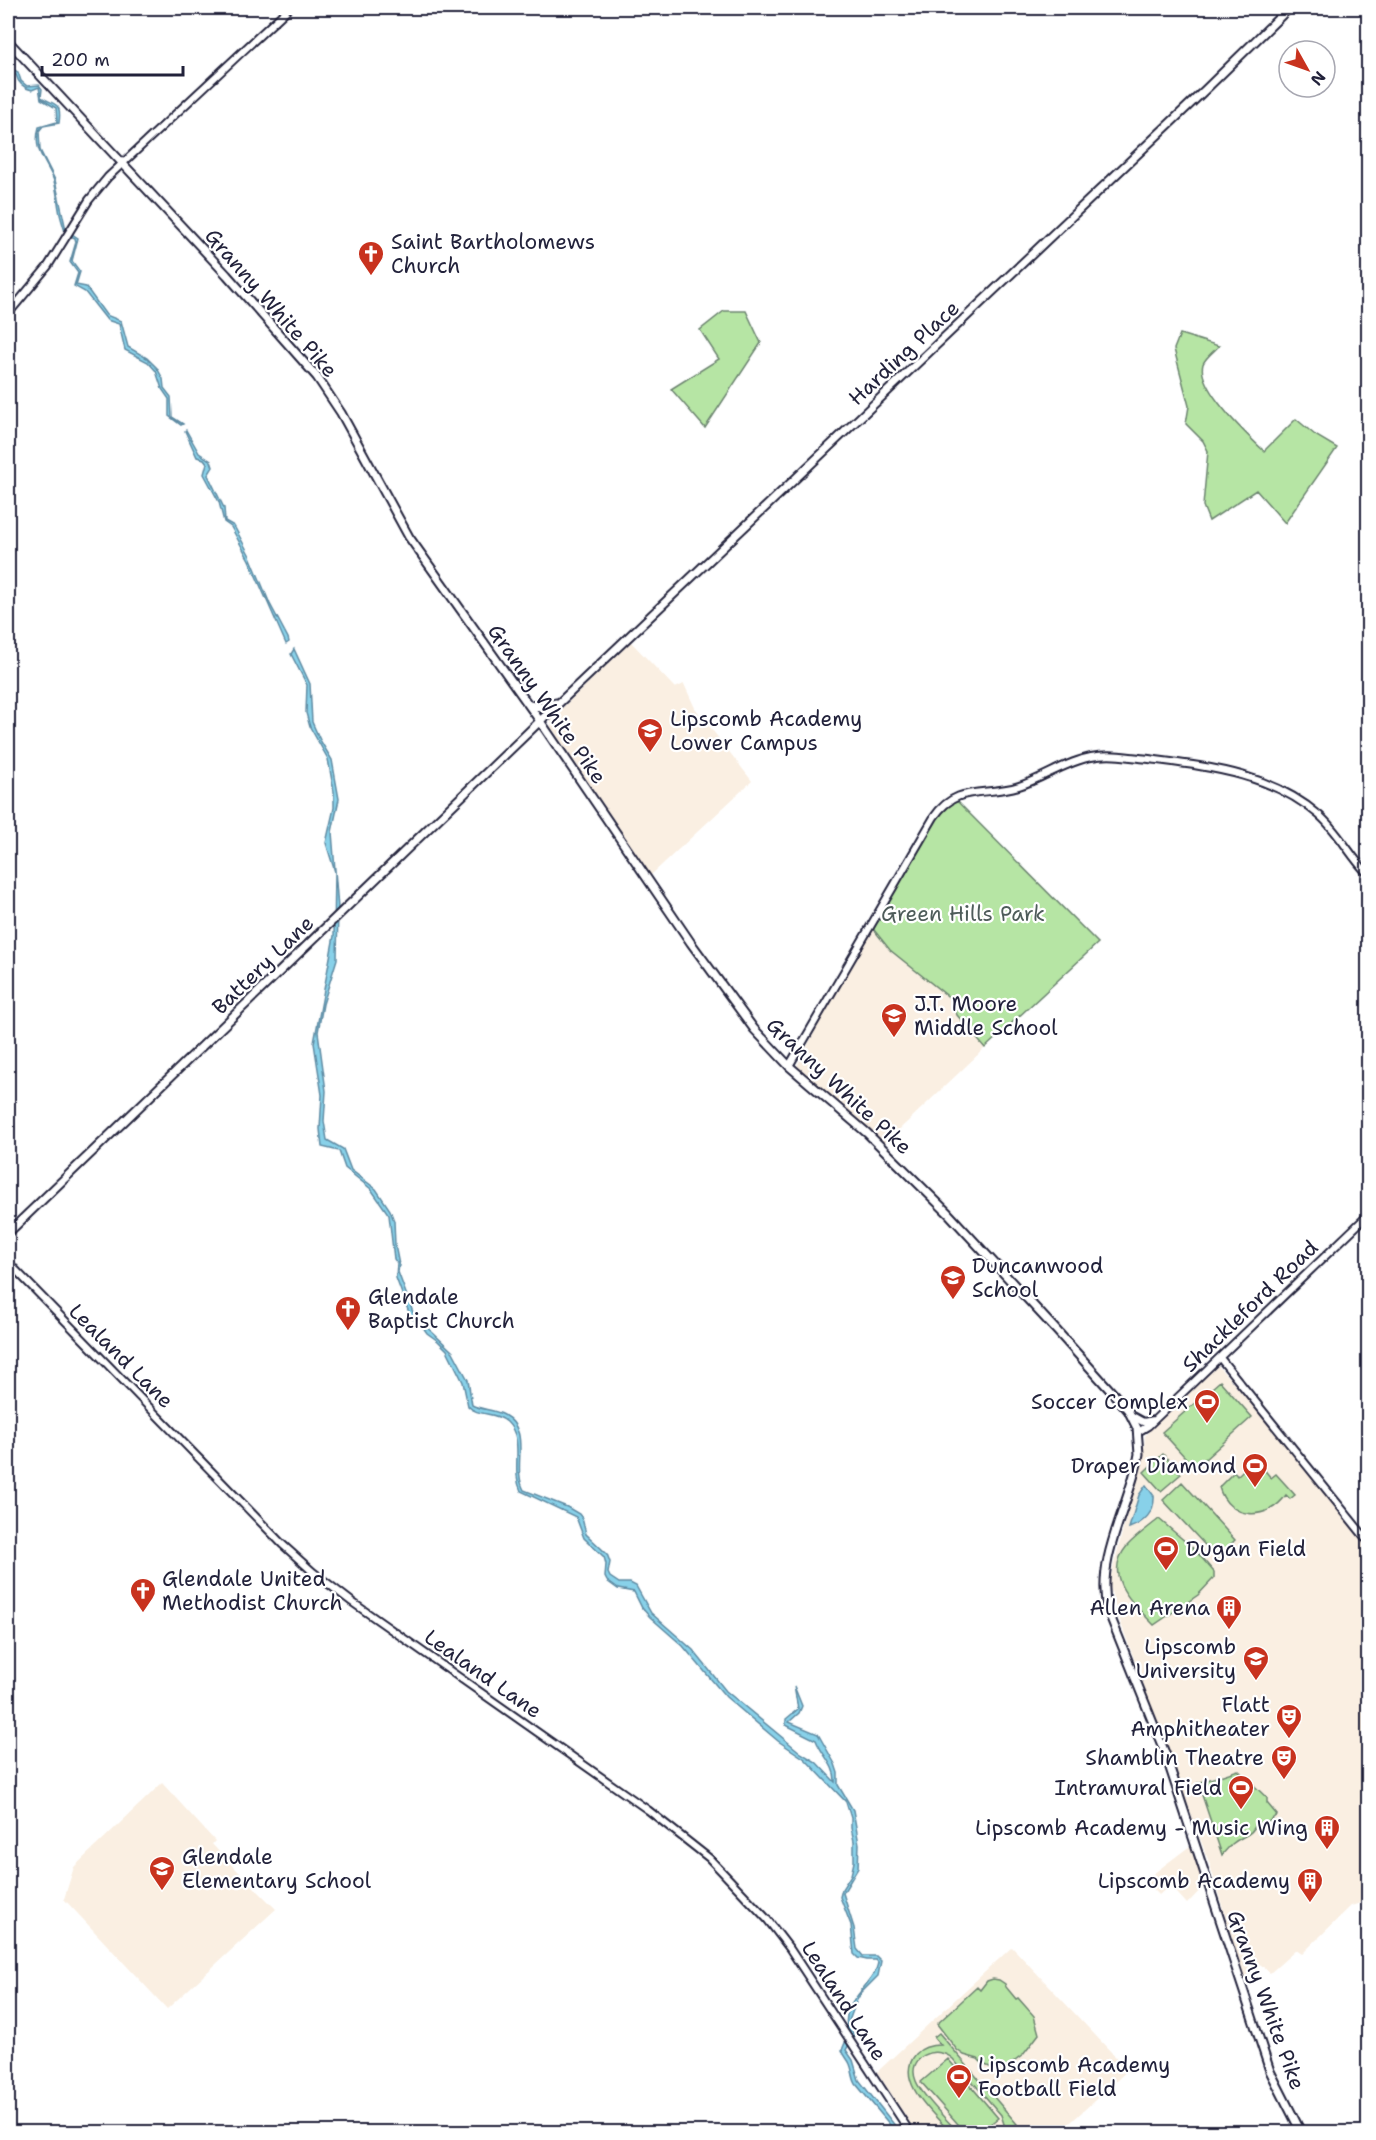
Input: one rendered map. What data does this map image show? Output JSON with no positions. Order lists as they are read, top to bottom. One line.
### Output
{"streets":{"main road":["Granny White Pike","Harding Place","Battery Lane"],"street":["Shackleford Road","Lealand Lane"]},"crossings":[["Granny White Pike","Harding Place"],["Granny White Pike","Battery Lane"],["Granny White Pike","Shackleford Road"],["Harding Place","Battery Lane"]],"parks":["Green Hills Park"],"places":{"church":["Saint Bartholomews Church","Glendale Baptist Church","Glendale United Methodist Church"],"school or university":["Lipscomb Academy Lower Campus","J.T. Moore Middle School","Duncanwood School","Lipscomb University","Glendale Elementary School"],"sports":["Soccer Complex","Draper Diamond","Dugan Field","Intramural Field","Lipscomb Academy Football Field"],"building":["Allen Arena","Lipscomb Academy - Music Wing","Lipscomb Academy"],"theatre":["Flatt Amphitheater","Shamblin Theatre"]},"scale_bar":"200 m","north":"bottom right"}
